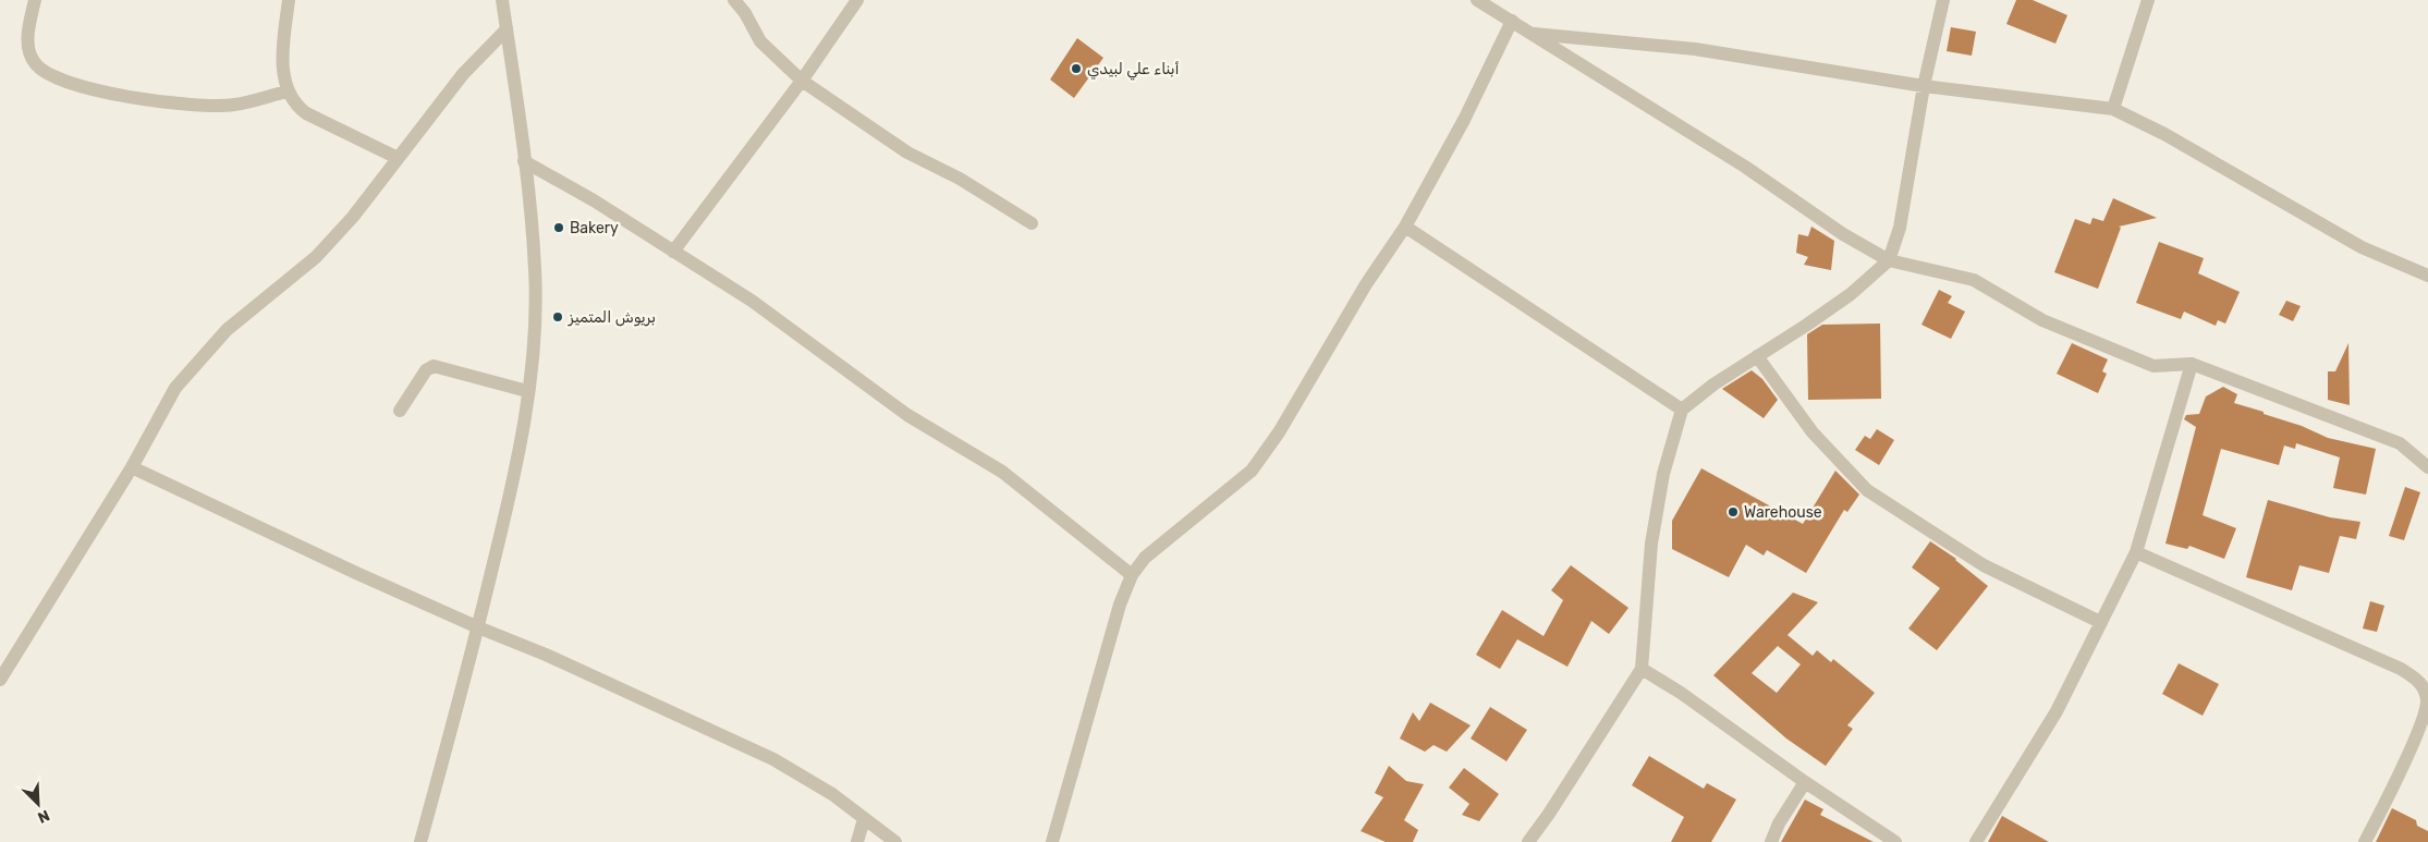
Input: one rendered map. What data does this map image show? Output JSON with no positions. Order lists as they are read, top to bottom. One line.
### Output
{"places":["أبناء علي لبيدي","Bakery","بريوش المتميز","Warehouse"],"north":"bottom right"}
